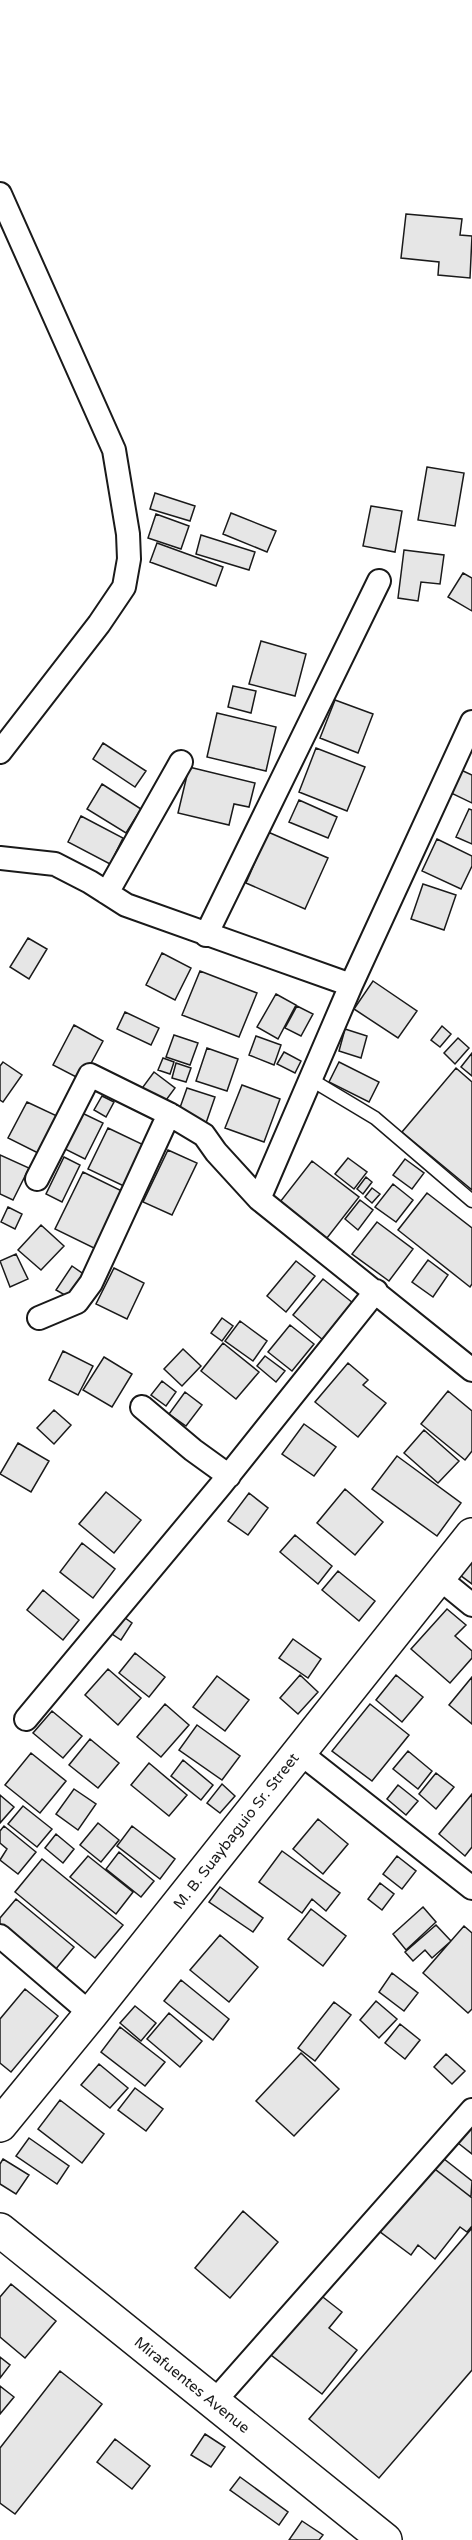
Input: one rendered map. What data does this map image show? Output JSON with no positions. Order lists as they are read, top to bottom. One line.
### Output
{"streets":{"street":["M. B. Suaybaguio Sr. Street","Mirafuentes Avenue"]}}
